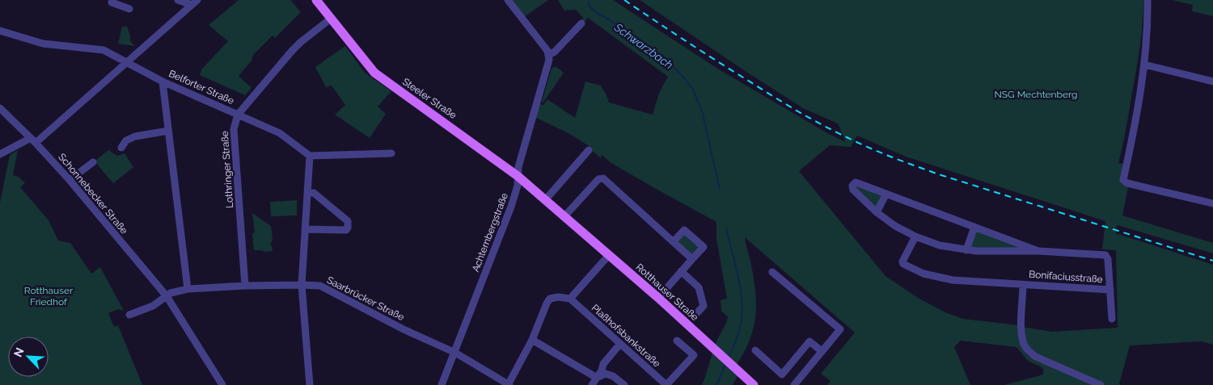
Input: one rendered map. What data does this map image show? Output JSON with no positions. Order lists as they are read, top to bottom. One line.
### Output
{"streets":{"main road":["Steeler Straße","Rotthauser Straße"],"street":["Belforter Straße","Lothringer Straße","Schonnebecker Straße","Achternbergstraße","Bonifaciusstraße","Saarbrücker Straße","Plaßhofsbankstraße"]},"crossings":[["Belforter Straße","Lothringer Straße"],["Steeler Straße","Lothringer Straße"],["Steeler Straße","Achternbergstraße"],["Steeler Straße","Rotthauser Straße"],["Lothringer Straße","Saarbrücker Straße"],["Schonnebecker Straße","Saarbrücker Straße"],["Achternbergstraße","Saarbrücker Straße"]],"water":["Schwarzbach"],"parks":["NSG Mechtenberg","Rotthauser Friedhof"],"north":"top left"}
